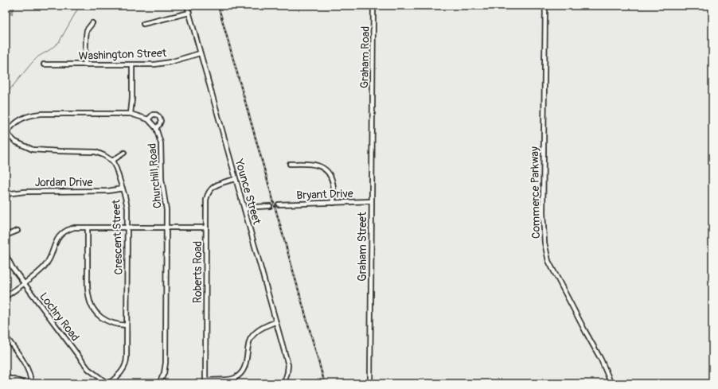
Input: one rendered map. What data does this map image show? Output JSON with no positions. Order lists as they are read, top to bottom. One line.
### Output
{"streets":{"street":["Washington Street","Graham Road","Churchill Road","Jordan Drive","Younce Street","Commerce Parkway","Bryant Drive","Crescent Street","Graham Street","Roberts Road","Lochry Road"]},"crossings":[["Washington Street","Younce Street"],["Graham Road","Graham Street"],["Jordan Drive","Crescent Street"],["Younce Street","Roberts Road"],["Bryant Drive","Graham Street"],["Crescent Street","Lochry Road"]]}
